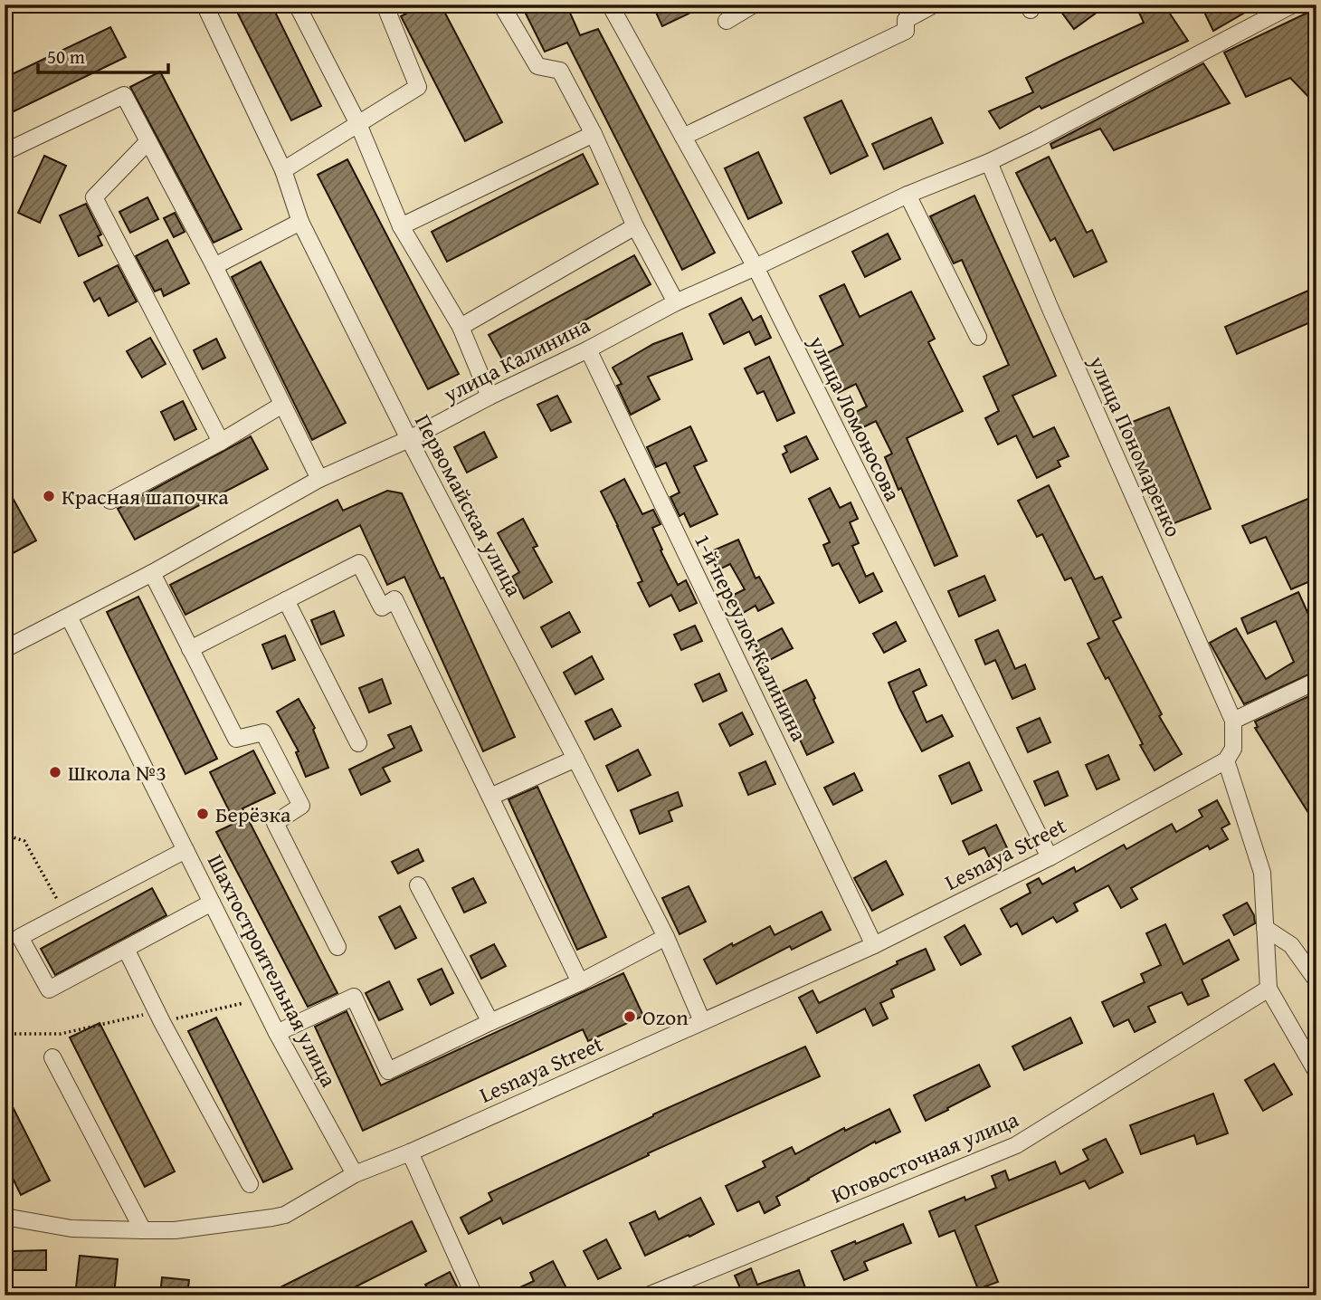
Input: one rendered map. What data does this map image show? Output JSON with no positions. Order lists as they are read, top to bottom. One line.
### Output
{"streets":{"street":["улица Калинина","улица Ломоносова","улица Пономаренко","Первомайская улица","1-й переулок Калинина","Lesnaya Street","Шахтостроительная улица","Юговосточная улица"]},"crossings":[["улица Калинина","улица Ломоносова"],["улица Калинина","улица Пономаренко"],["улица Калинина","Первомайская улица"],["улица Калинина","1-й переулок Калинина"],["улица Калинина","Шахтостроительная улица"],["улица Ломоносова","Lesnaya Street"],["улица Пономаренко","Lesnaya Street"],["улица Пономаренко","Юговосточная улица"],["Первомайская улица","Lesnaya Street"],["1-й переулок Калинина","Lesnaya Street"],["Lesnaya Street","Шахтостроительная улица"]],"places":["Красная шапочка","Школа №3","Берёзка","Ozon"],"scale_bar":"50 m"}
